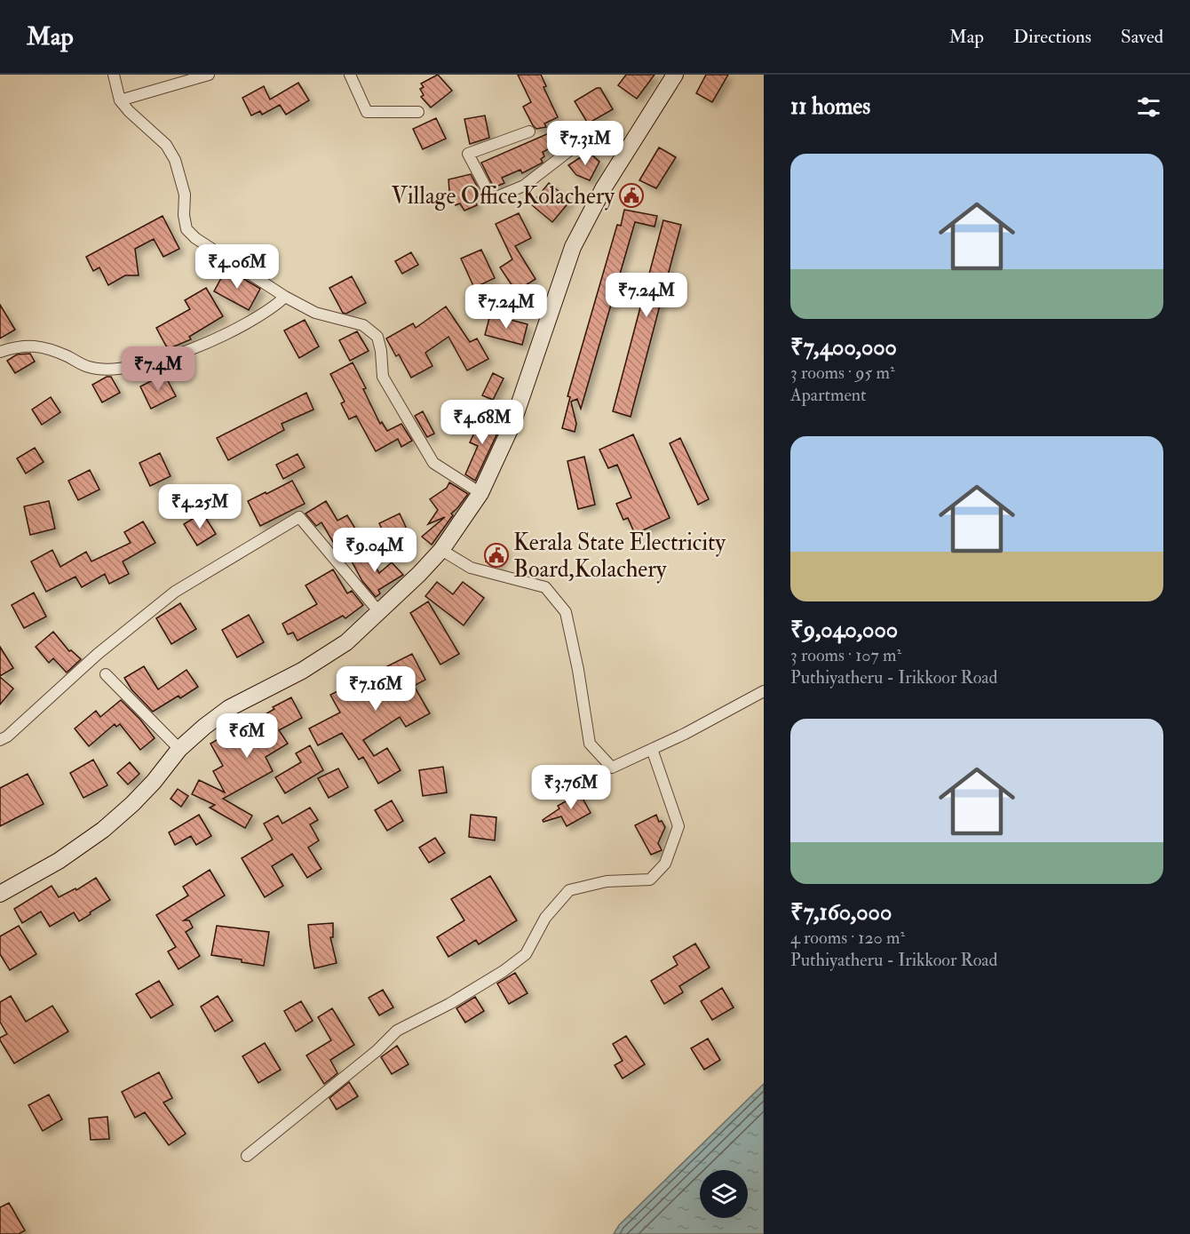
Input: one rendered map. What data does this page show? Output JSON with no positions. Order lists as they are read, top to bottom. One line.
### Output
{"places":{"public building":["Village Office,Kolachery","Kerala State Electricity Board,Kolachery"]},"page":{"header":"Map","nav":["Map","Directions","Saved"],"heading":"11 homes","price":["₹7.31M","₹4.06M","₹7.24M","₹7.24M","₹7.4M","₹4.68M","₹4.25M","₹9.04M","₹7.16M","₹6M","₹3.76M"],"list":[{"name":"₹7,400,000","note":"3 rooms · 95 m² · Apartment"},{"name":"₹9,040,000","note":"3 rooms · 107 m² · Puthiyatheru - Irikkoor Road"},{"name":"₹7,160,000","note":"4 rooms · 120 m² · Puthiyatheru - Irikkoor Road"}]}}
